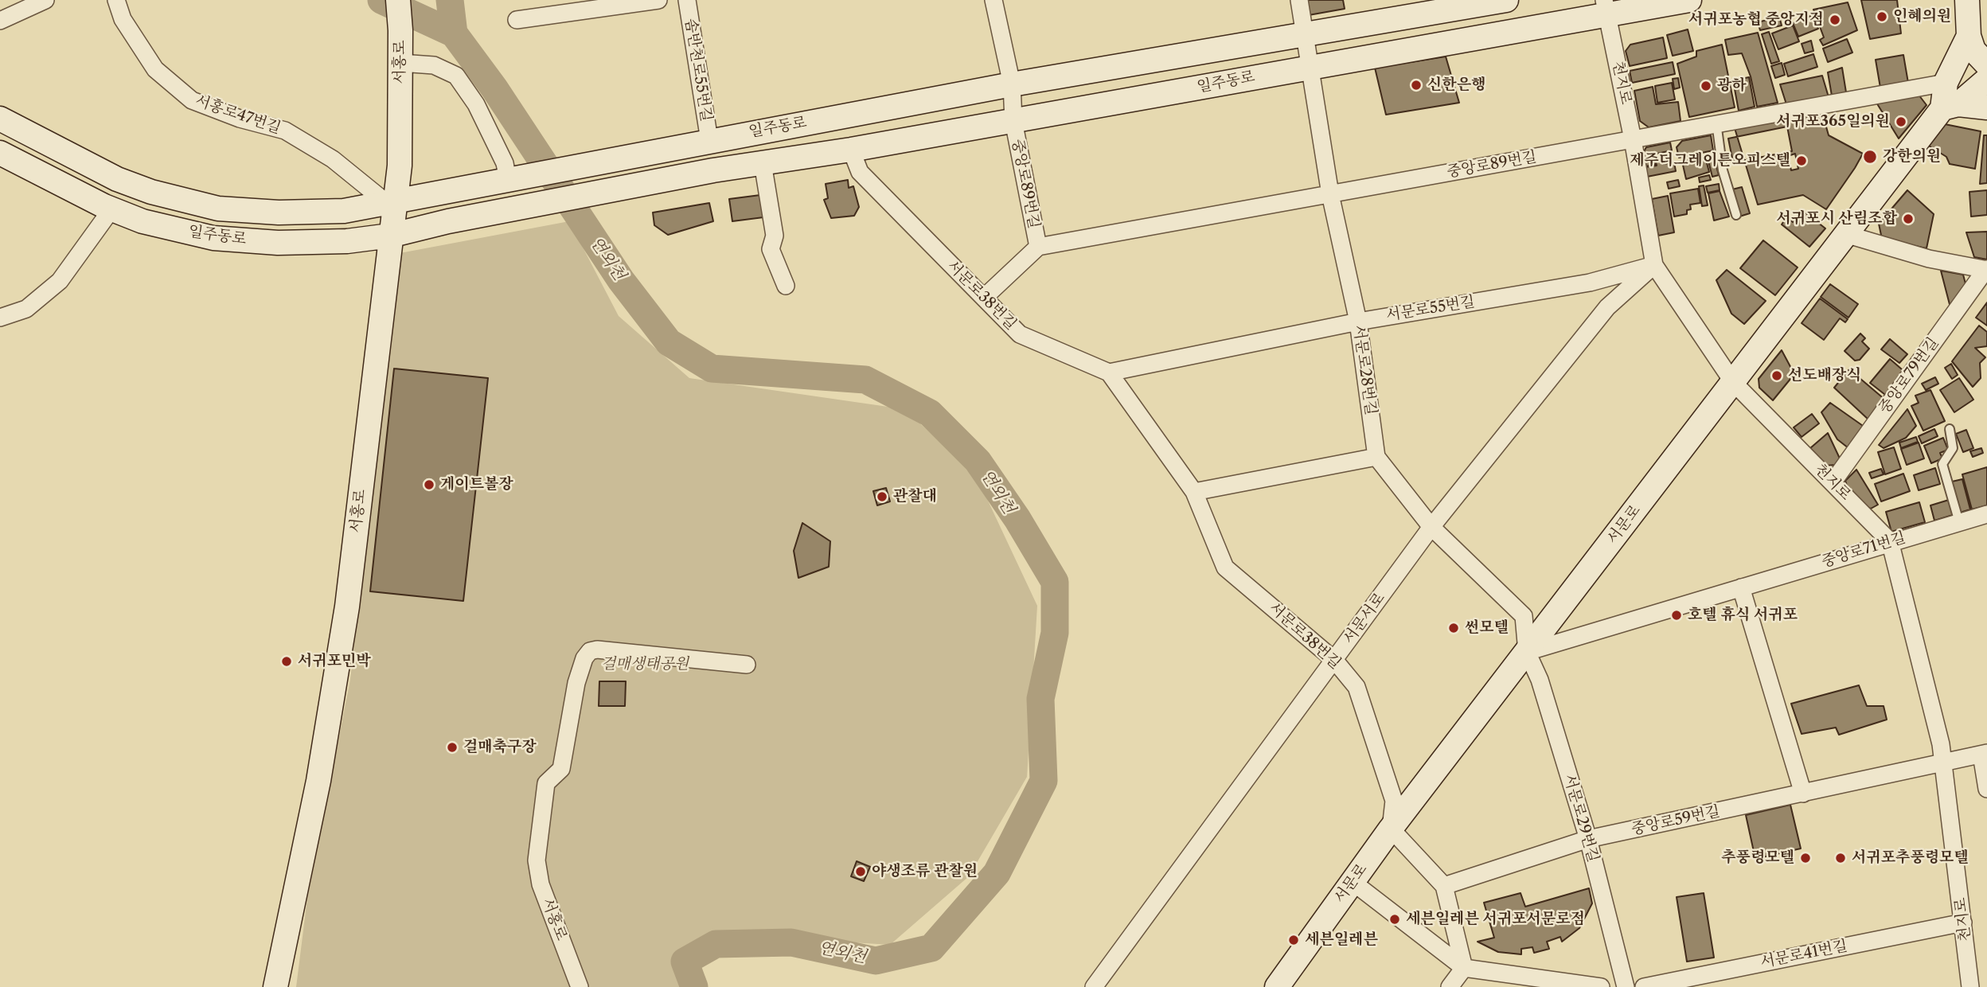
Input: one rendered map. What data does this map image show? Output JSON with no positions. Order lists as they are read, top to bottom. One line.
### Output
{"streets":{"main road":["서홍로","일주동로","서문로"],"street":["솜반천로55번길","천지로","서홍로47번길","중앙로89번길","서문로38번길","서문로55번길","서문로28번길","중앙로79번길","중앙로71번길","서문서로","서문로29번길","중앙로59번길","서문로41번길"]},"crossings":[["서홍로","일주동로"],["서홍로","서홍로47번길"],["솜반천로55번길","일주동로"],["일주동로","천지로"],["일주동로","서홍로47번길"],["일주동로","중앙로89번길"],["일주동로","서문로38번길"],["일주동로","서문로28번길"],["천지로","중앙로89번길"],["천지로","서문로55번길"],["천지로","중앙로79번길"],["천지로","서문로"],["천지로","중앙로71번길"],["천지로","서문서로"],["천지로","중앙로59번길"],["천지로","서문로41번길"],["중앙로89번길","서문로38번길"],["중앙로89번길","서문로28번길"],["서문로38번길","서문로55번길"],["서문로38번길","서문로"],["서문로38번길","서문서로"],["서문로55번길","서문로28번길"],["서문로55번길","서문서로"],["서문로","중앙로71번길"],["서문로","서문로29번길"],["중앙로71번길","서문로29번길"],["서문로29번길","중앙로59번길"]],"water":["연외천"],"parks":["걸매생태공원"],"places":["인혜의원","서귀포농협 중앙지점","신한은행","광하","서귀포365일의원","강한의원","제주더그레이튼오피스텔","서귀포시 산림조합","선도배장식","게이트볼장","관찰대","호텔 휴식 서귀포","썬모텔","서귀포민박","걸매축구장","추풍령모텔","서귀포추풍령모텔","야생조류 관찰원","세븐일레븐 서귀포서문로점","세븐일레븐"]}
